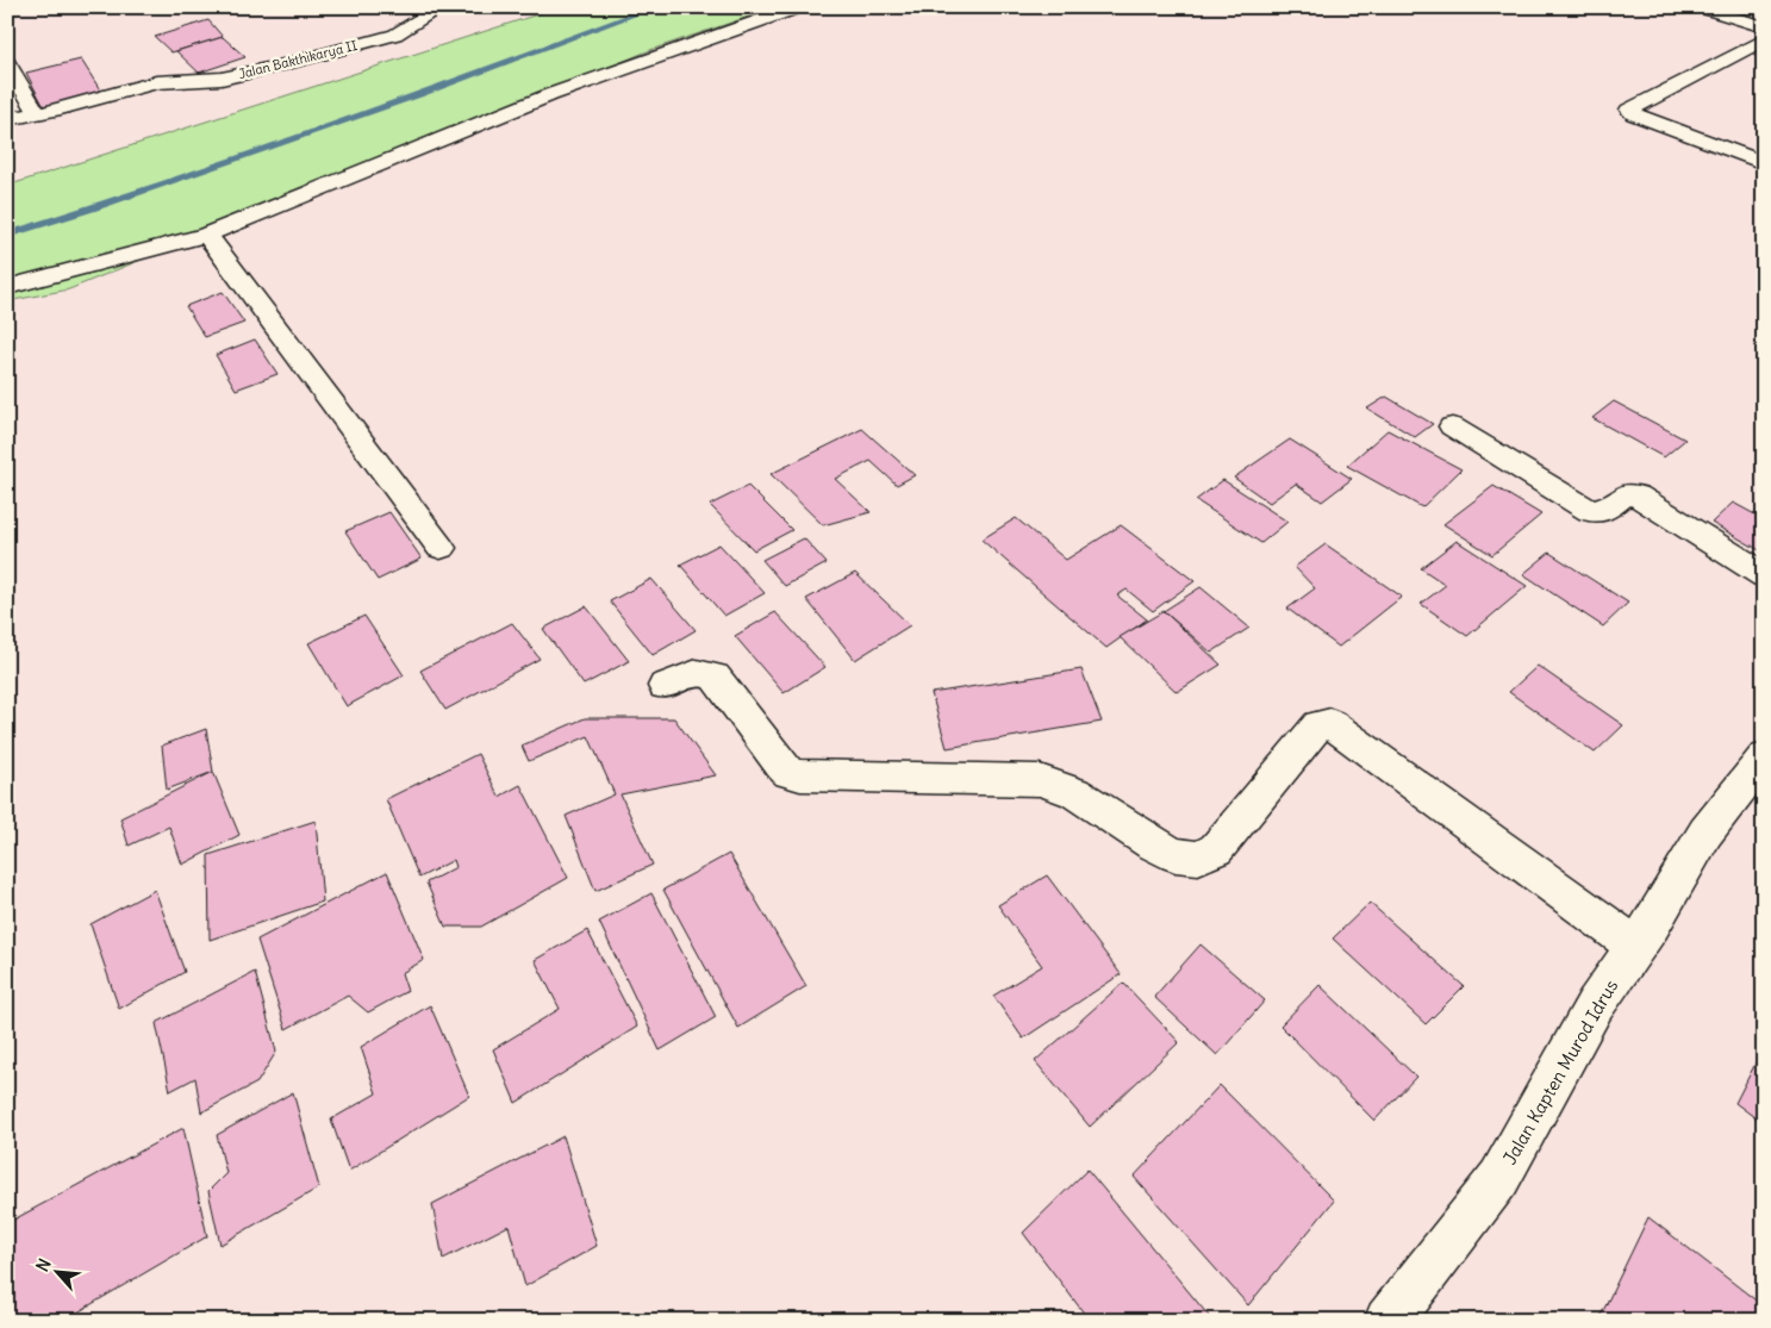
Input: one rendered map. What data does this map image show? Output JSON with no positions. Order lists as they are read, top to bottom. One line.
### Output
{"streets":{"street":["Jalan Bakthikarya II","Jalan Kapten Murod Idrus"]},"north":"top left"}
